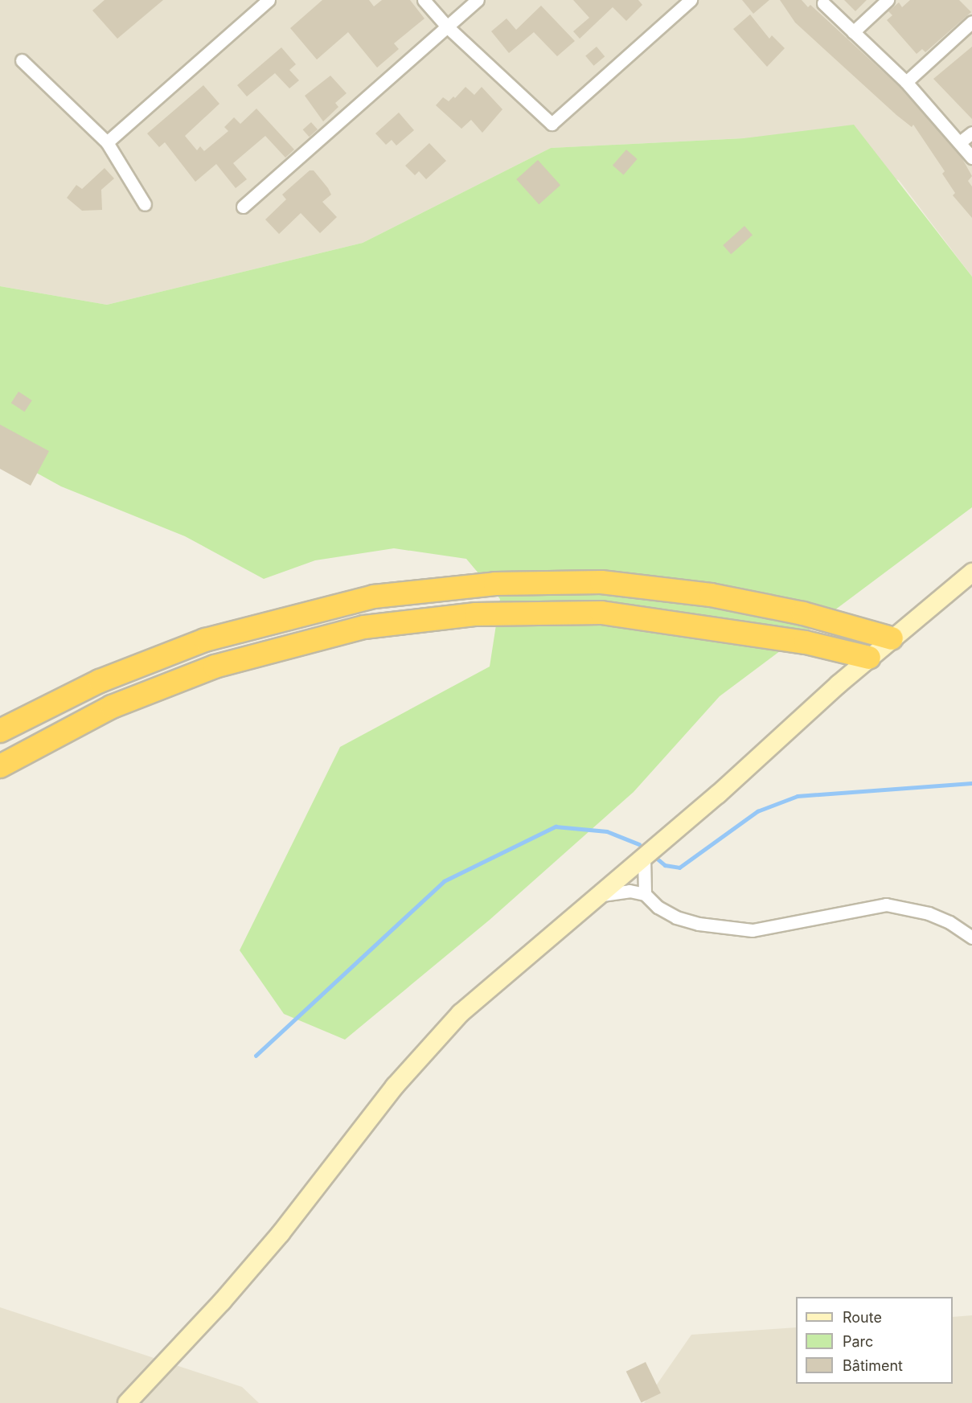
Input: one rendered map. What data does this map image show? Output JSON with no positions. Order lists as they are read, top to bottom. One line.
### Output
{"legend":["Route","Parc","Bâtiment"]}
